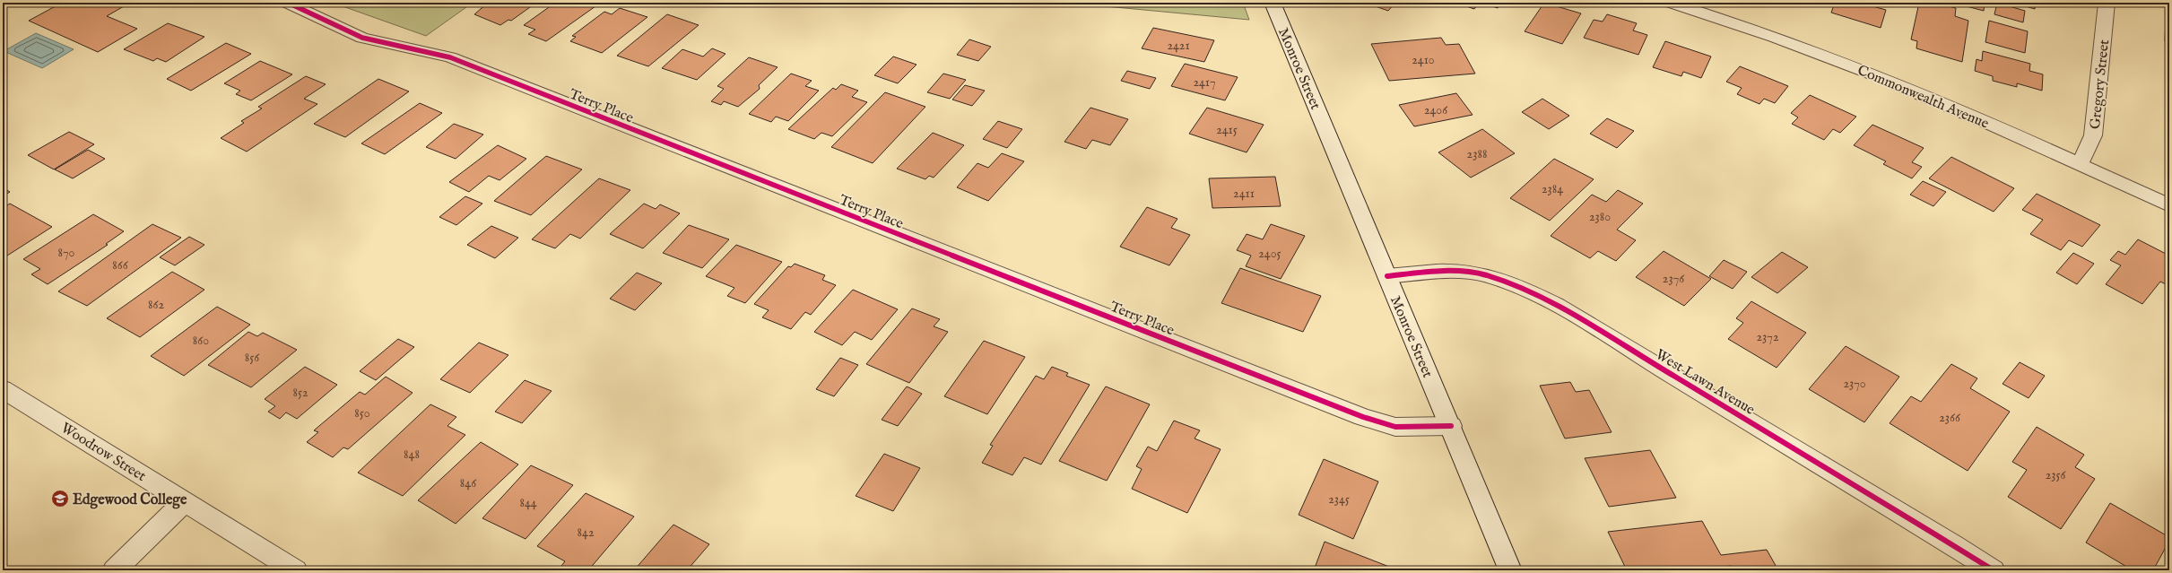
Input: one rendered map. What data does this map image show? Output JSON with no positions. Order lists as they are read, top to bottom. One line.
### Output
{"streets":{"street":["Monroe Street","Gregory Street","Commonwealth Avenue","Terry Place","West Lawn Avenue","Woodrow Street"]},"crossings":[["Monroe Street","Terry Place"],["Monroe Street","West Lawn Avenue"],["Gregory Street","Commonwealth Avenue"]],"places":{"school or university":["Edgewood College"]},"house_numbers":["2421","2410","2417","2406","2415","2388","2384","2411","2380","870","2405","866","2376","862","2372","860","856","2370","852","850","2366","848","2356","846","2345","844","842"]}
